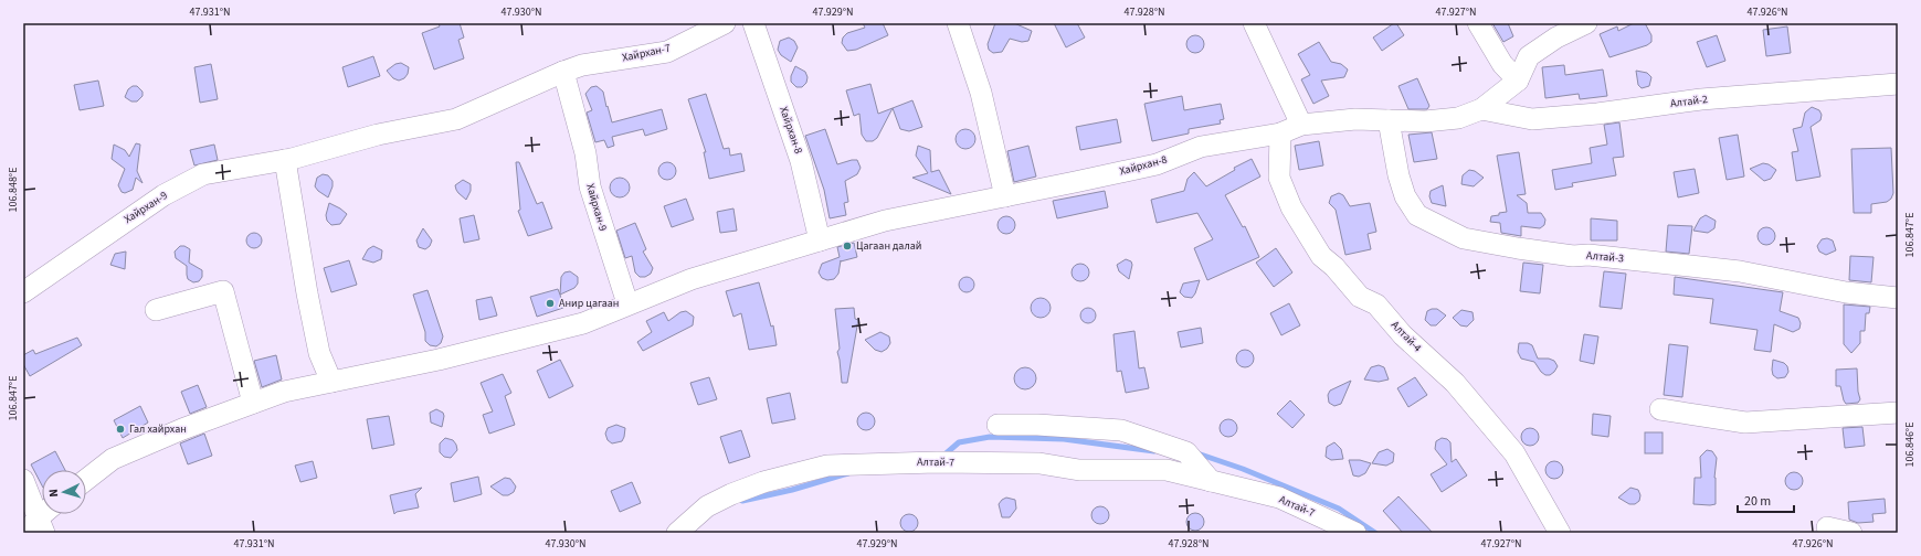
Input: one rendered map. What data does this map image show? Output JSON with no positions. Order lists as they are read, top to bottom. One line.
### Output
{"streets":{"street":["Хайрхан-7","Алтай-2","Хайрхан-8","Хайрхан-9","Алтай-3","Алтай-4","Алтай-7"]},"crossings":[["Хайрхан-7","Хайрхан-9"],["Хайрхан-8","Хайрхан-9"],["Хайрхан-8","Алтай-4"]],"places":["Цагаан далай","Анир цагаан","Гал хайрхан"],"scale_bar":"20 m","north":"left","coordinates":["47.931°N","47.930°N","47.929°N","47.928°N","47.927°N","47.926°N","106.848°E","106.847°E","106.846°E"]}
